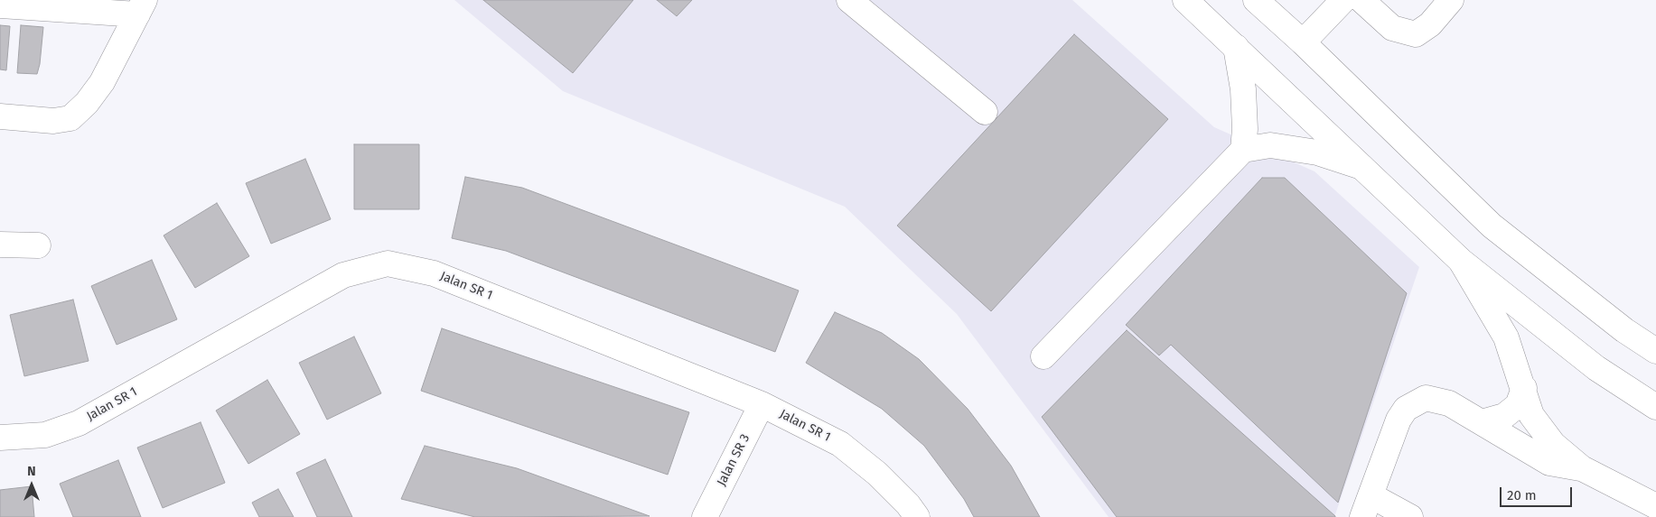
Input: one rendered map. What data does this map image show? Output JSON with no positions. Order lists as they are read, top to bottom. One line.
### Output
{"streets":{"main road":["Jalan SR 1","Jalan SR 3"]},"crossings":[["Jalan SR 1","Jalan SR 3"]],"scale_bar":"20 m","north":"top"}
